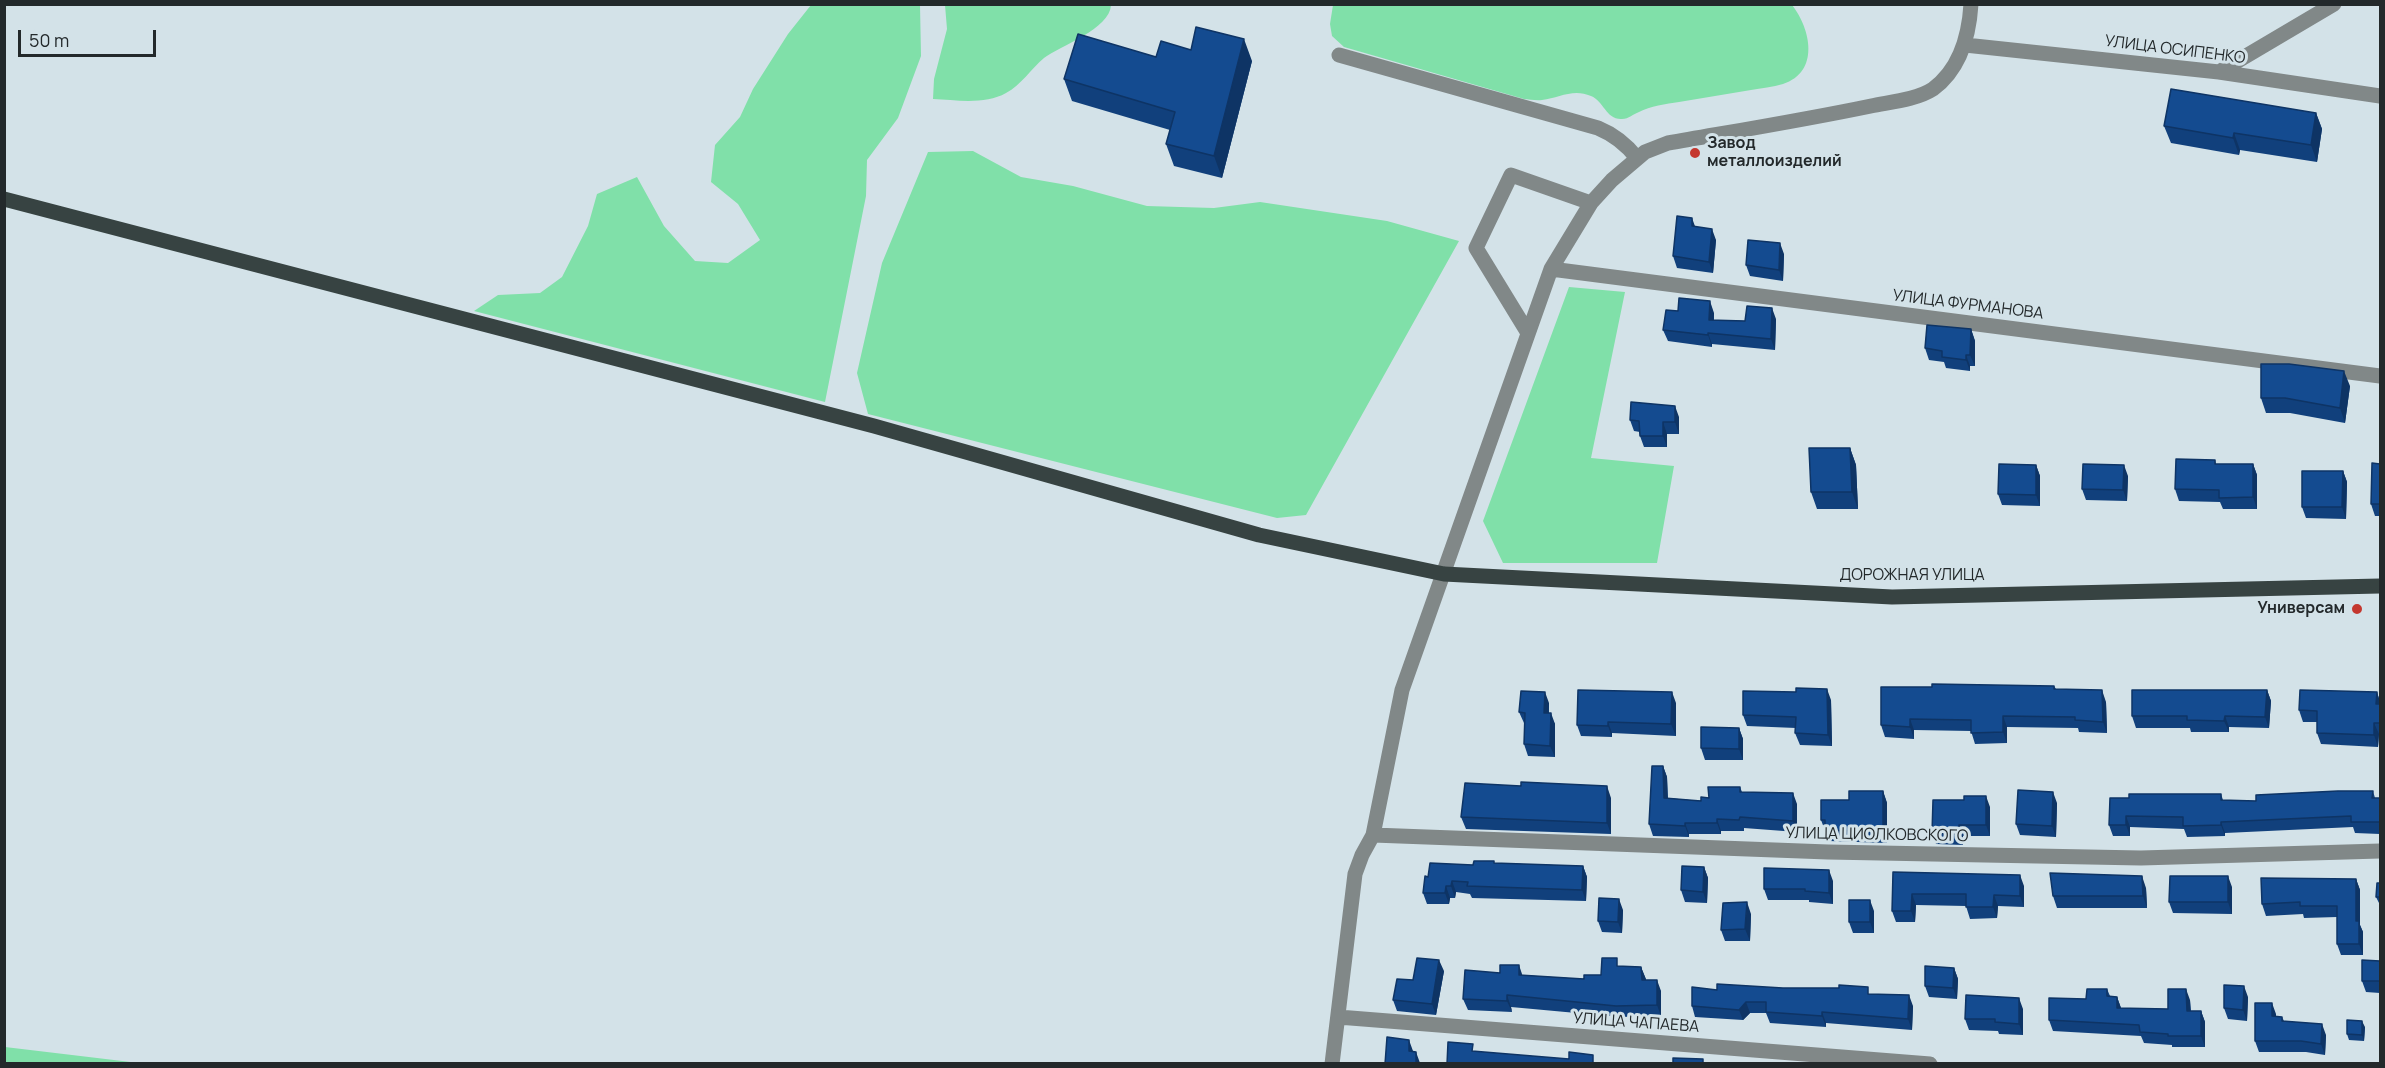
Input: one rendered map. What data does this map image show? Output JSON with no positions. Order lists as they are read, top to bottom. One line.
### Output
{"streets":{"main road":["ДОРОЖНАЯ УЛИЦА"],"street":["УЛИЦА ОСИПЕНКО","УЛИЦА ФУРМАНОВА","УЛИЦА ЦИОЛКОВСКОГО","УЛИЦА ЧАПАЕВА"]},"places":["Завод металлоизделий","Универсам"],"scale_bar":"50 m"}
